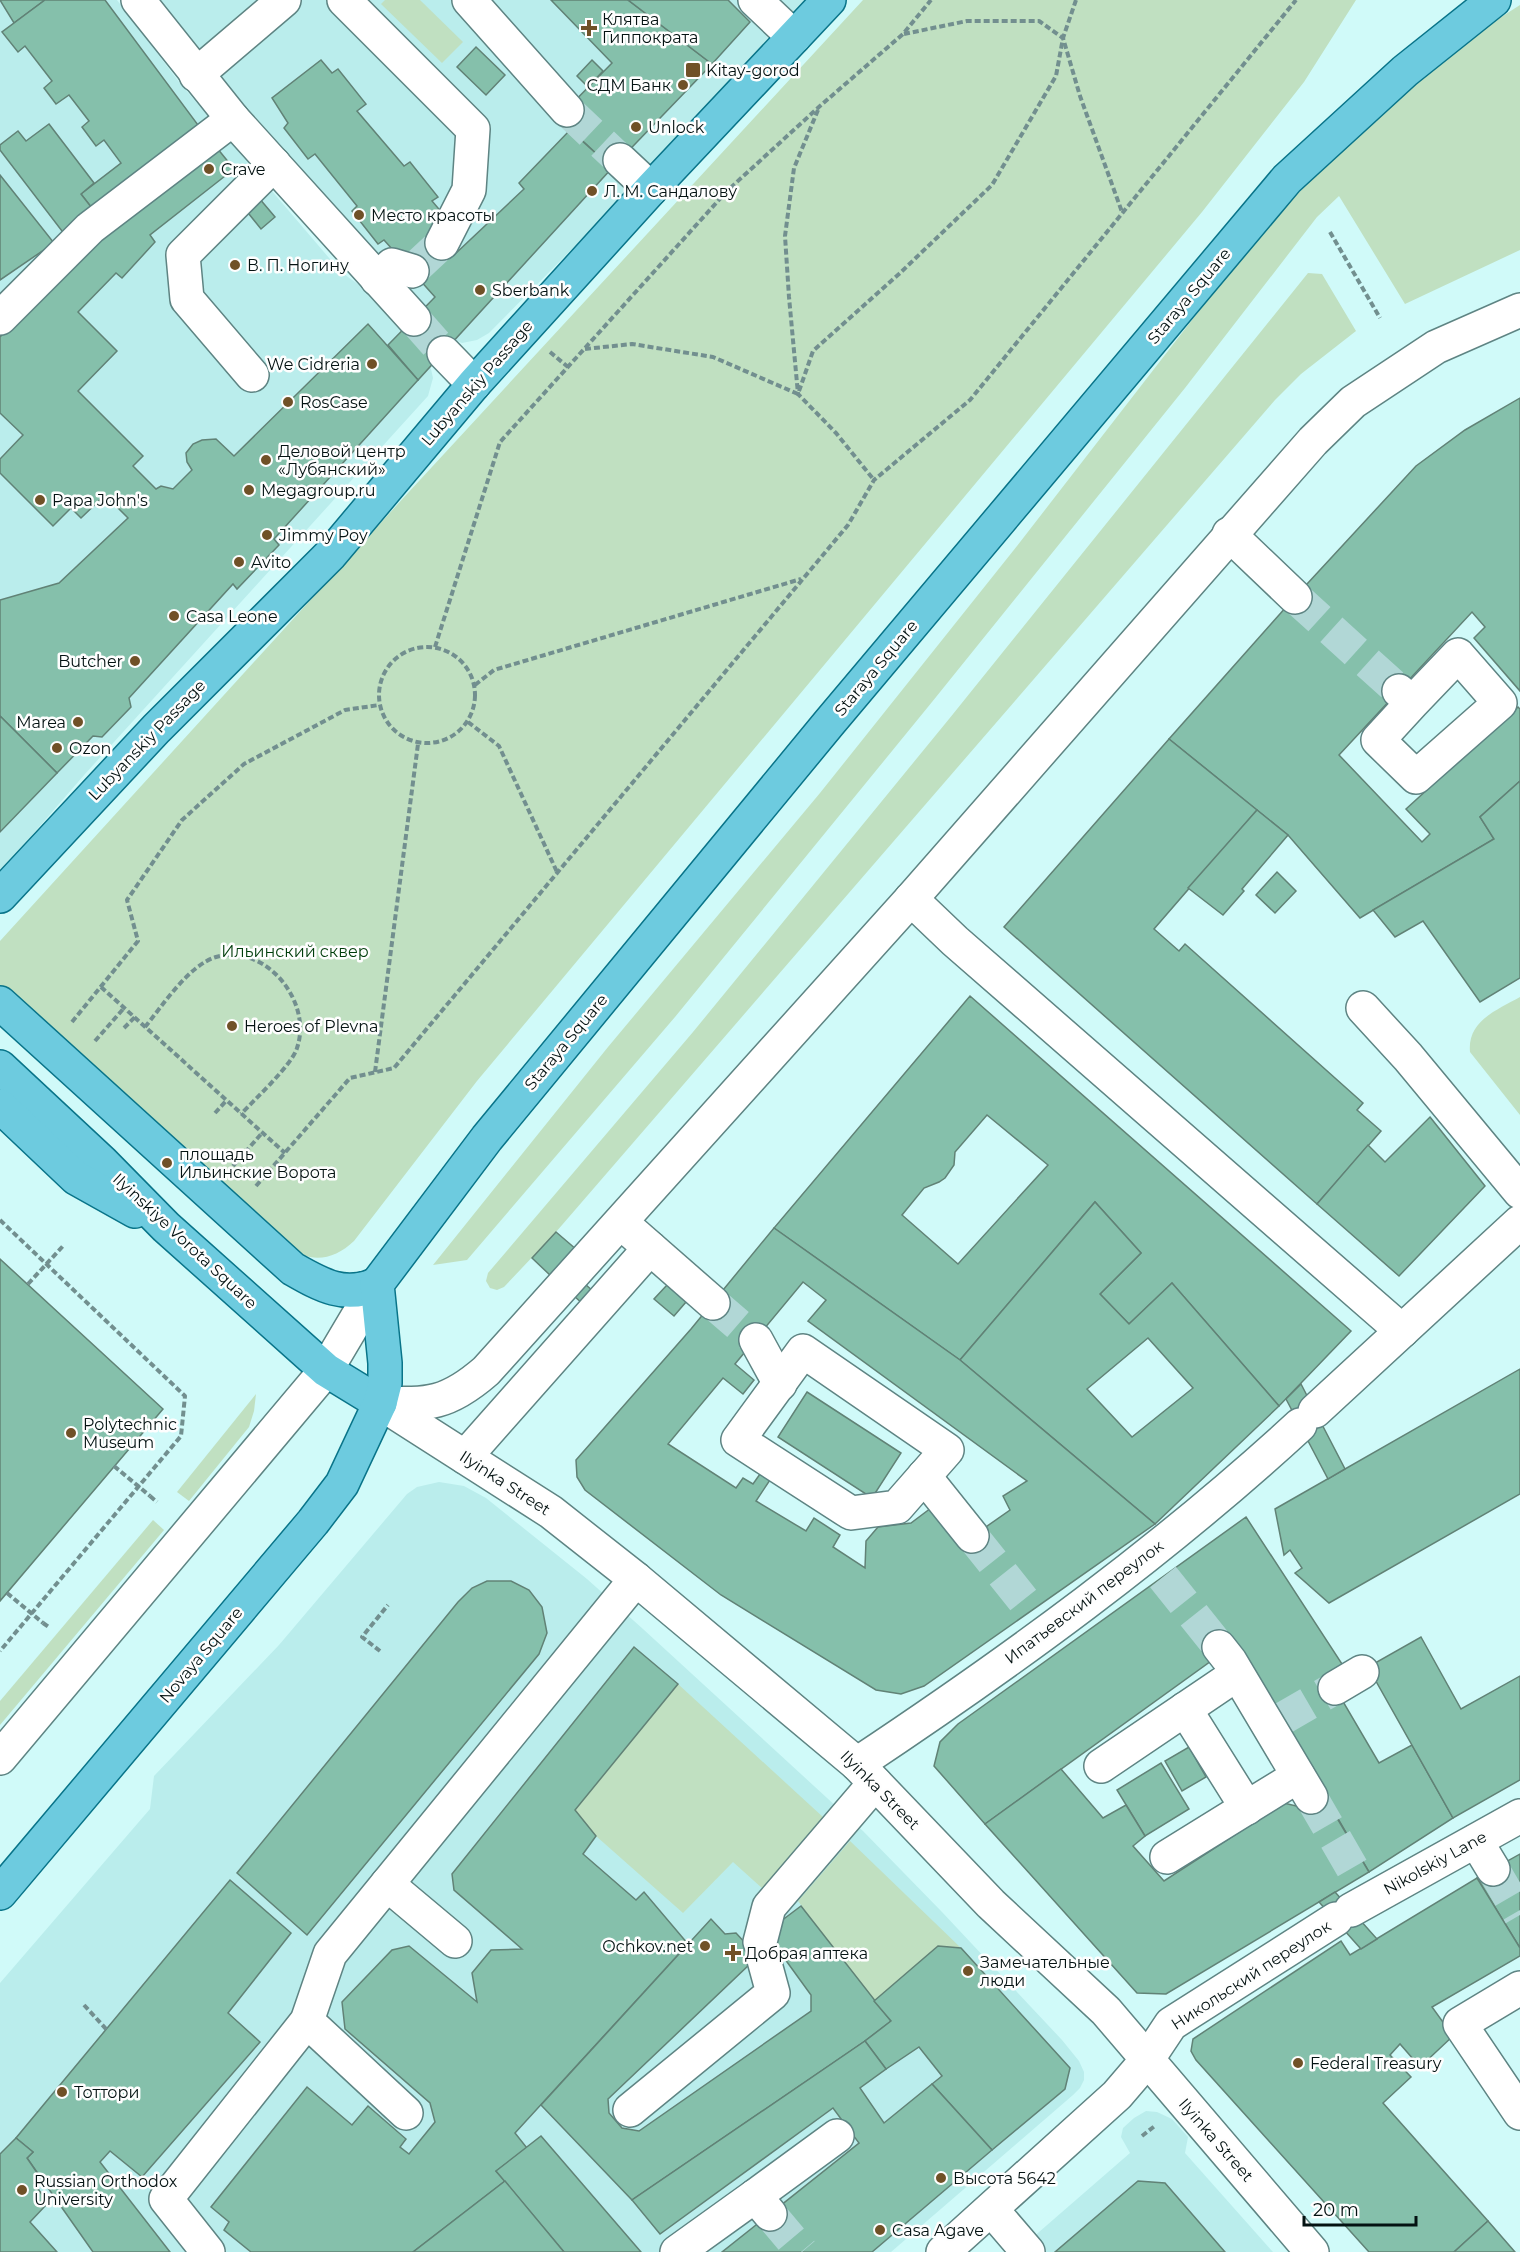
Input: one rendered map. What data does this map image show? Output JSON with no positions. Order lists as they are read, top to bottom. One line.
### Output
{"streets":{"main road":["Staraya Square","Lubyanskiy Passage","Ilyinskiye Vorota Square","Novaya Square"],"street":["Ilyinka Street","Ипатьевский переулок","Nikolskiy Lane","Никольский переулок"]},"crossings":[["Ilyinskiye Vorota Square","Ilyinka Street"],["Ilyinskiye Vorota Square","Novaya Square"],["Ilyinka Street","Ипатьевский переулок"],["Ilyinka Street","Novaya Square"],["Ilyinka Street","Никольский переулок"],["Nikolskiy Lane","Никольский переулок"]],"parks":["Ильинский сквер"],"places":{"health":["Клятва Гиппократа","Добрая аптека"],"transit":["Kitay-gorod"],"other":["СДМ Банк","Unlock","Crave","Л. М. Сандалову","Место красоты","В. П. Ногину","Sberbank","We Cidreria","RosCase","Деловой центр «Лубянский»","Megagroup.ru","Papa John's","Jimmy Poy","Avito","Casa Leone","Butcher","Marea","Ozon","Heroes of Plevna","площадь Ильинские Ворота","Polytechnic Museum","Ochkov.net","Замечательные люди","Federal Treasury","Тоттори","Высота 5642","Russian Orthodox University","Casa Agave"]},"scale_bar":"20 m"}
